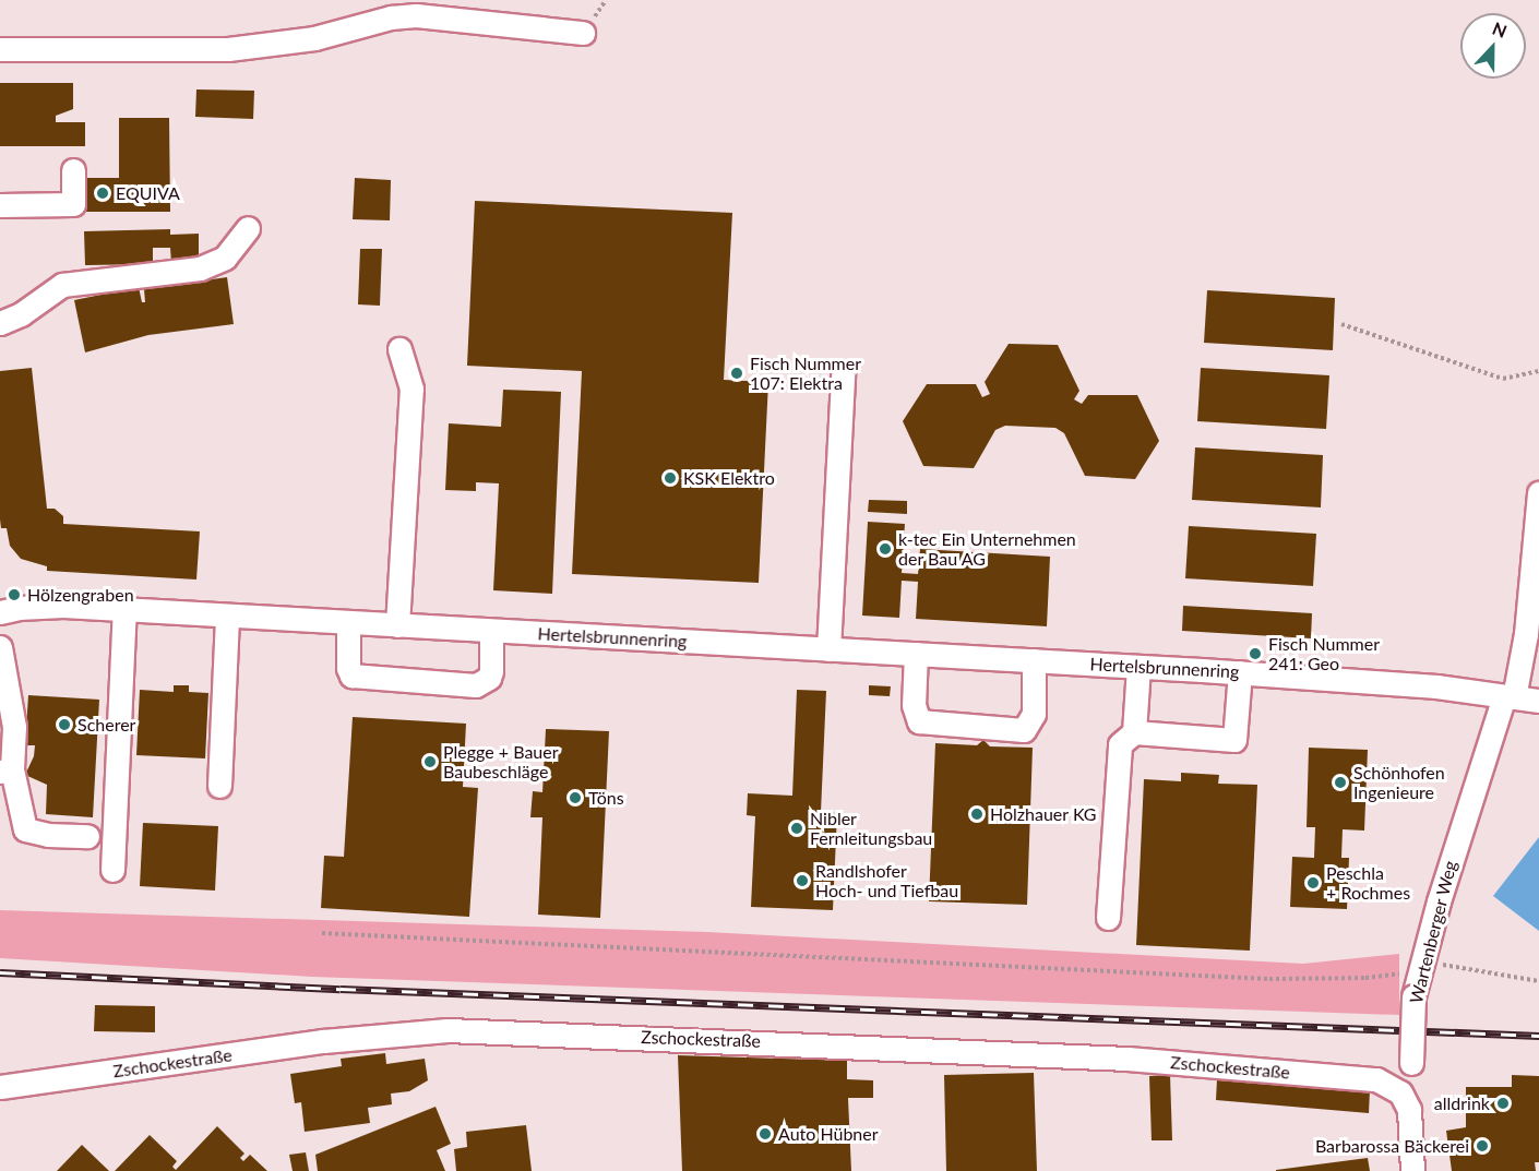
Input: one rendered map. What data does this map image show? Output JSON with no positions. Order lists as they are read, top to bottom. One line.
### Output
{"streets":{"street":["Hertelsbrunnenring","Wartenberger Weg","Zschockestraße"]},"crossings":[["Hertelsbrunnenring","Wartenberger Weg"],["Wartenberger Weg","Zschockestraße"]],"places":["EQUIVA","Fisch Nummer 107: Elektra","KSK Elektro","k-tec Ein Unternehmen der Bau AG","Hölzengraben","Fisch Nummer 241: Geo","Scherer","Plegge + Bauer Baubeschläge","Schönhofen Ingenieure","Töns","Holzhauer KG","Nibler Fernleitungsbau","Randlshofer Hoch- und Tiefbau","Peschla + Rochmes","alldrink","Auto Hübner","Barbarossa Bäckerei"],"north":"top"}
